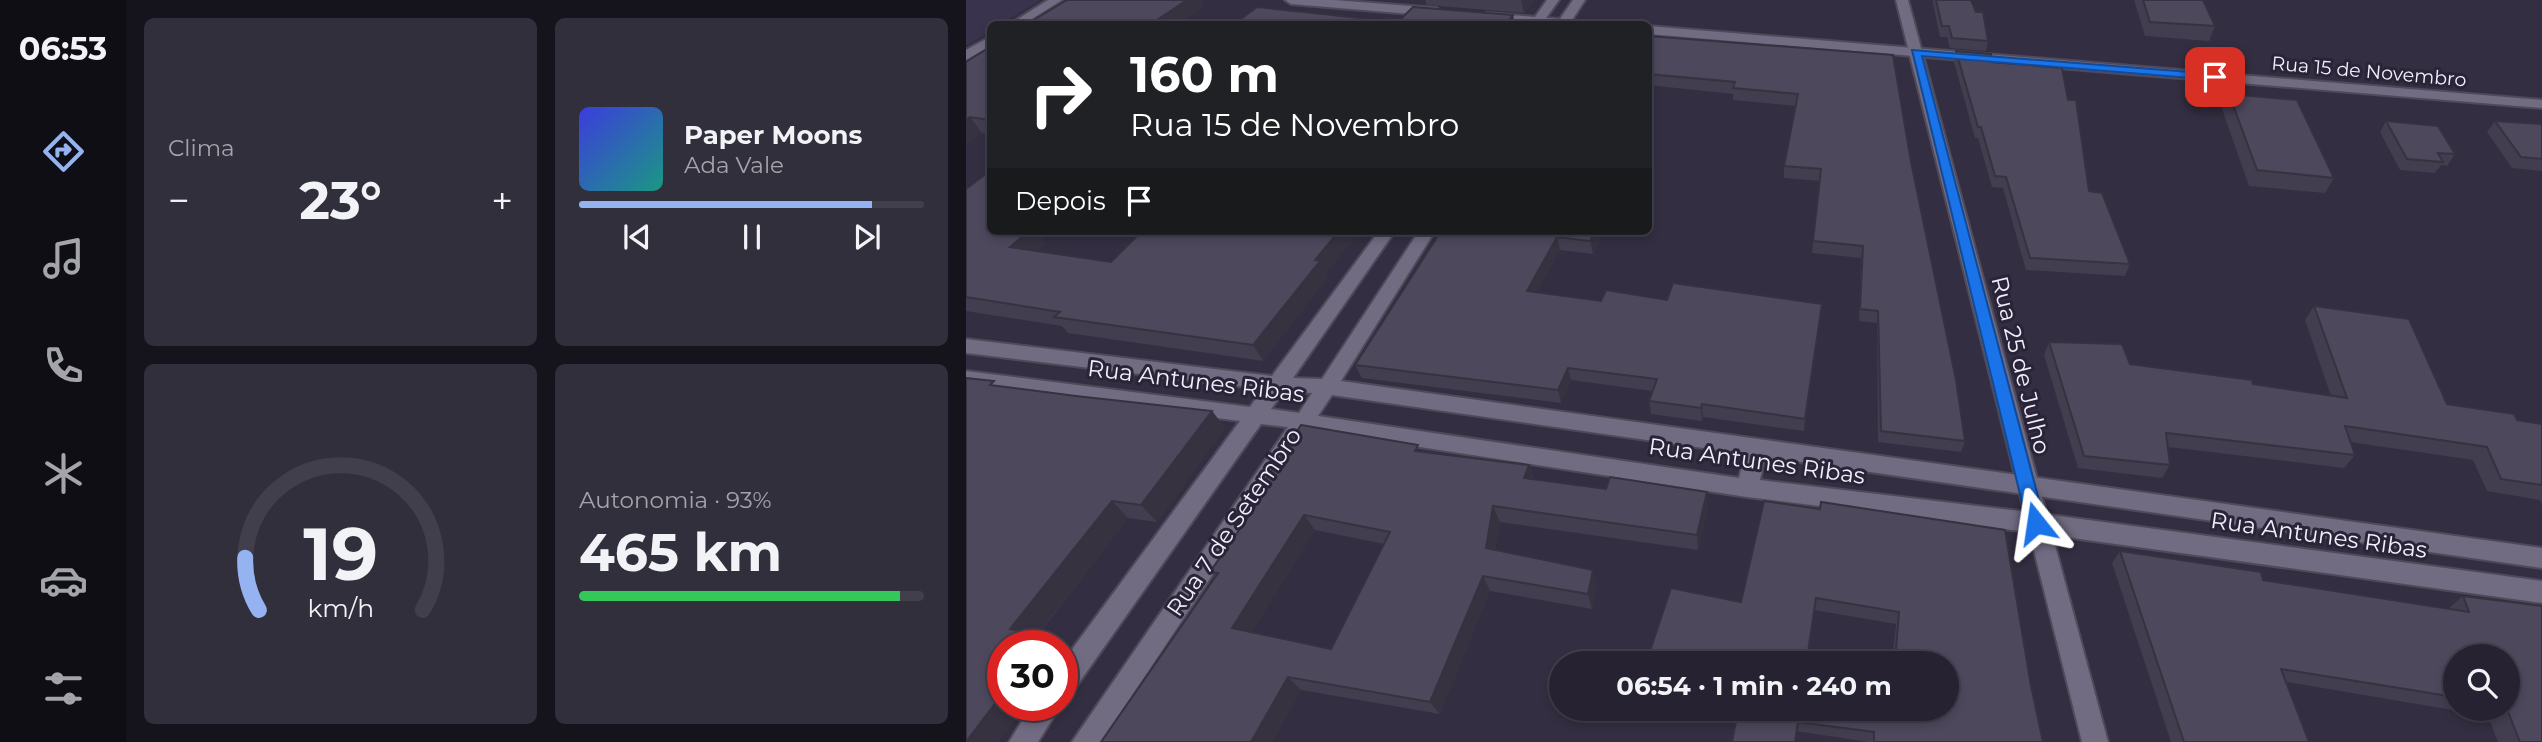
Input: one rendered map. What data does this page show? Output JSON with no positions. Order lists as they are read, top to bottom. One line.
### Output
{"streets":{"street":["Rua 15 de Novembro","Rua 25 de Julho","Rua Antunes Ribas","Rua 7 de Setembro"]},"crossings":[["Rua 15 de Novembro","Rua 25 de Julho"],["Rua 25 de Julho","Rua Antunes Ribas"],["Rua Antunes Ribas","Rua 7 de Setembro"]],"page":{"tabs":"06:53","tile":["Clima",["Autonomia · 93%","465 km"]],"turn":["160 m","Rua 15 de Novembro"],"song":["Paper Moons","Ada Vale"],"then":"Depois","heat":["−","23°","+"],"limit":"30","trip":"06:54 · 1 min · 240 m","gauge":["19","km/h"]}}
